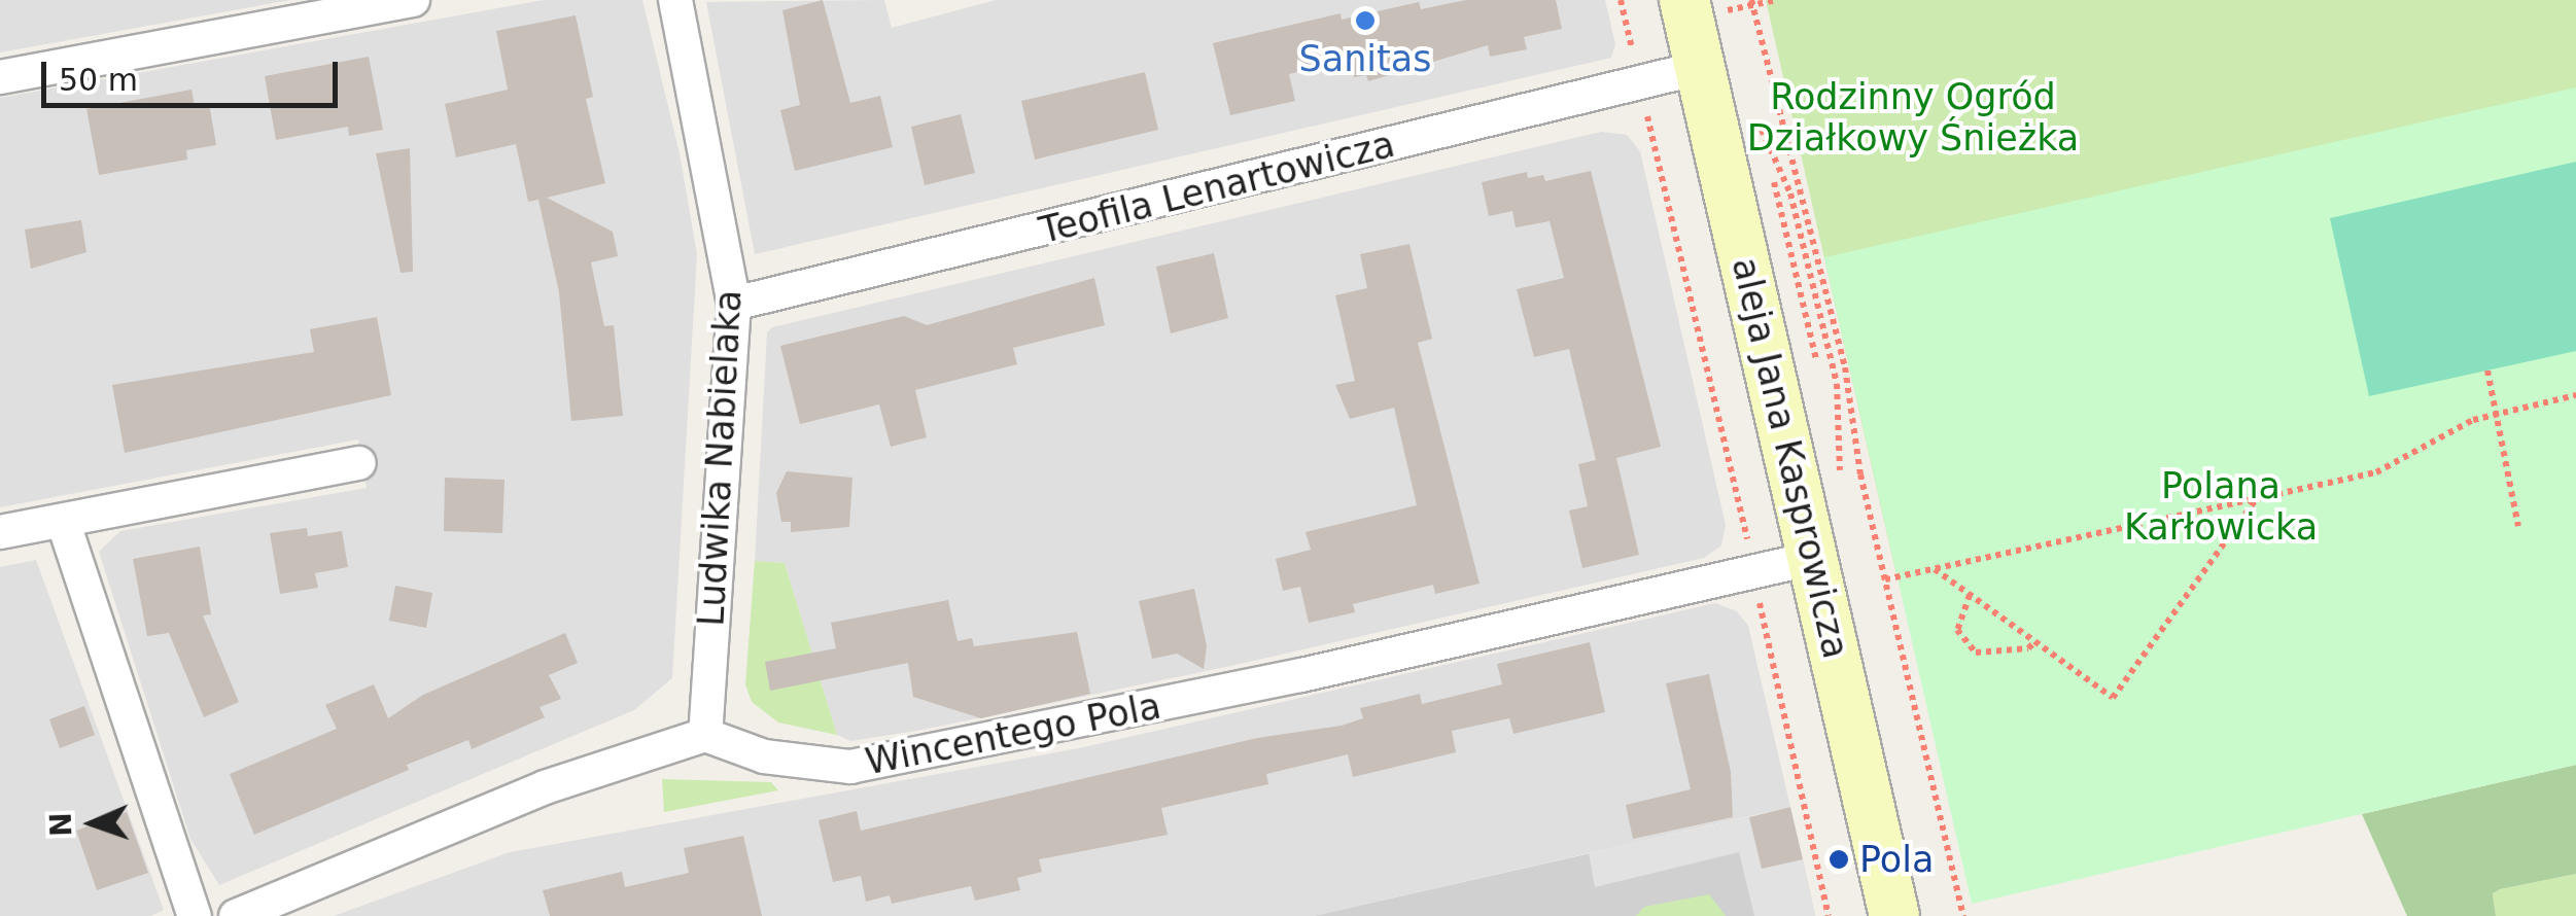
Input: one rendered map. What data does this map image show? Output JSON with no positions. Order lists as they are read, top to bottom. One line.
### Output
{"streets":{"street":["Teofila Lenartowicza","Ludwika Nabielaka","aleja Jana Kasprowicza","Wincentego Pola"]},"crossings":[["Teofila Lenartowicza","Ludwika Nabielaka"],["Teofila Lenartowicza","aleja Jana Kasprowicza"],["Ludwika Nabielaka","Wincentego Pola"],["aleja Jana Kasprowicza","Wincentego Pola"]],"parks":["Rodzinny Ogród Działkowy Śnieżka","Polana Karłowicka"],"places":["Sanitas","Pola"],"scale_bar":"50 m","north":"left"}
